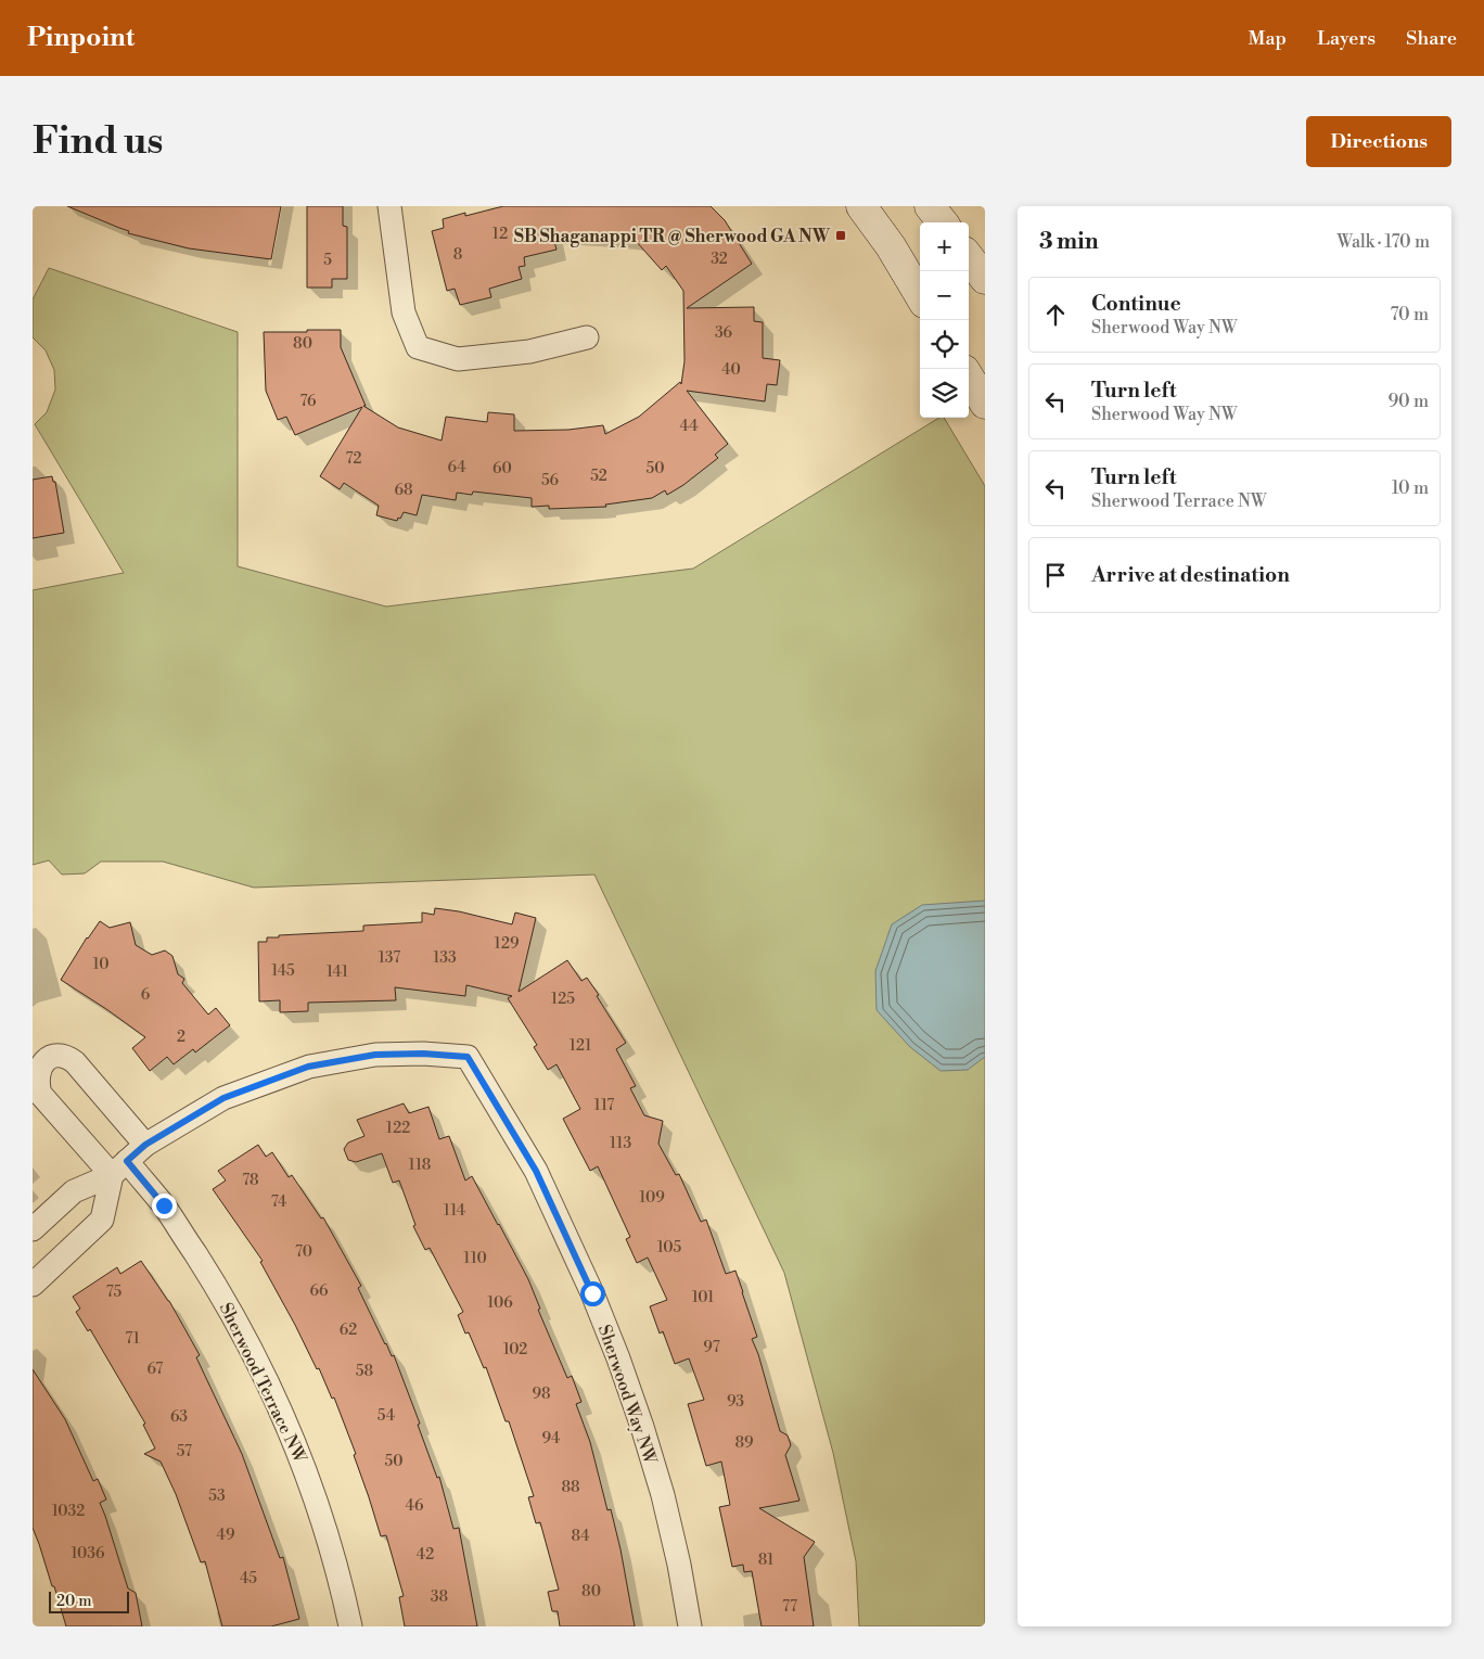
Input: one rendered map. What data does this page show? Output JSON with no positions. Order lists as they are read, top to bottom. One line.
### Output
{"streets":{"street":["Sherwood Terrace NW","Sherwood Way NW"]},"crossings":[["Sherwood Terrace NW","Sherwood Way NW"]],"places":{"transit":["SB Shaganappi TR @ Sherwood GA NW"]},"house_numbers":["12","8","32","5","36","80","40","76","44","72","64","60","50","52","56","68","129","137","133","10","145","141","6","125","2","121","117","122","113","118","78","109","74","114","105","70","110","66","75","101","106","62","71","97","102","67","58","98","93","54","63","94","89","57","50","88","53","46","1032","49","84","1036","42","81","45","80","38","77"],"scale_bar":"20 m","page":{"header":"Pinpoint","nav":["Map","Layers","Share"],"buttons":"Directions","title":"Find us","heading":["3 min","Walk · 170 m"],"map_buttons":["+","−"],"list":[["Continue","Sherwood Way NW","70 m"],["Turn left","Sherwood Way NW","90 m"],["Turn left","Sherwood Terrace NW","10 m"],"Arrive at destination"],"scale":"20 m"}}
